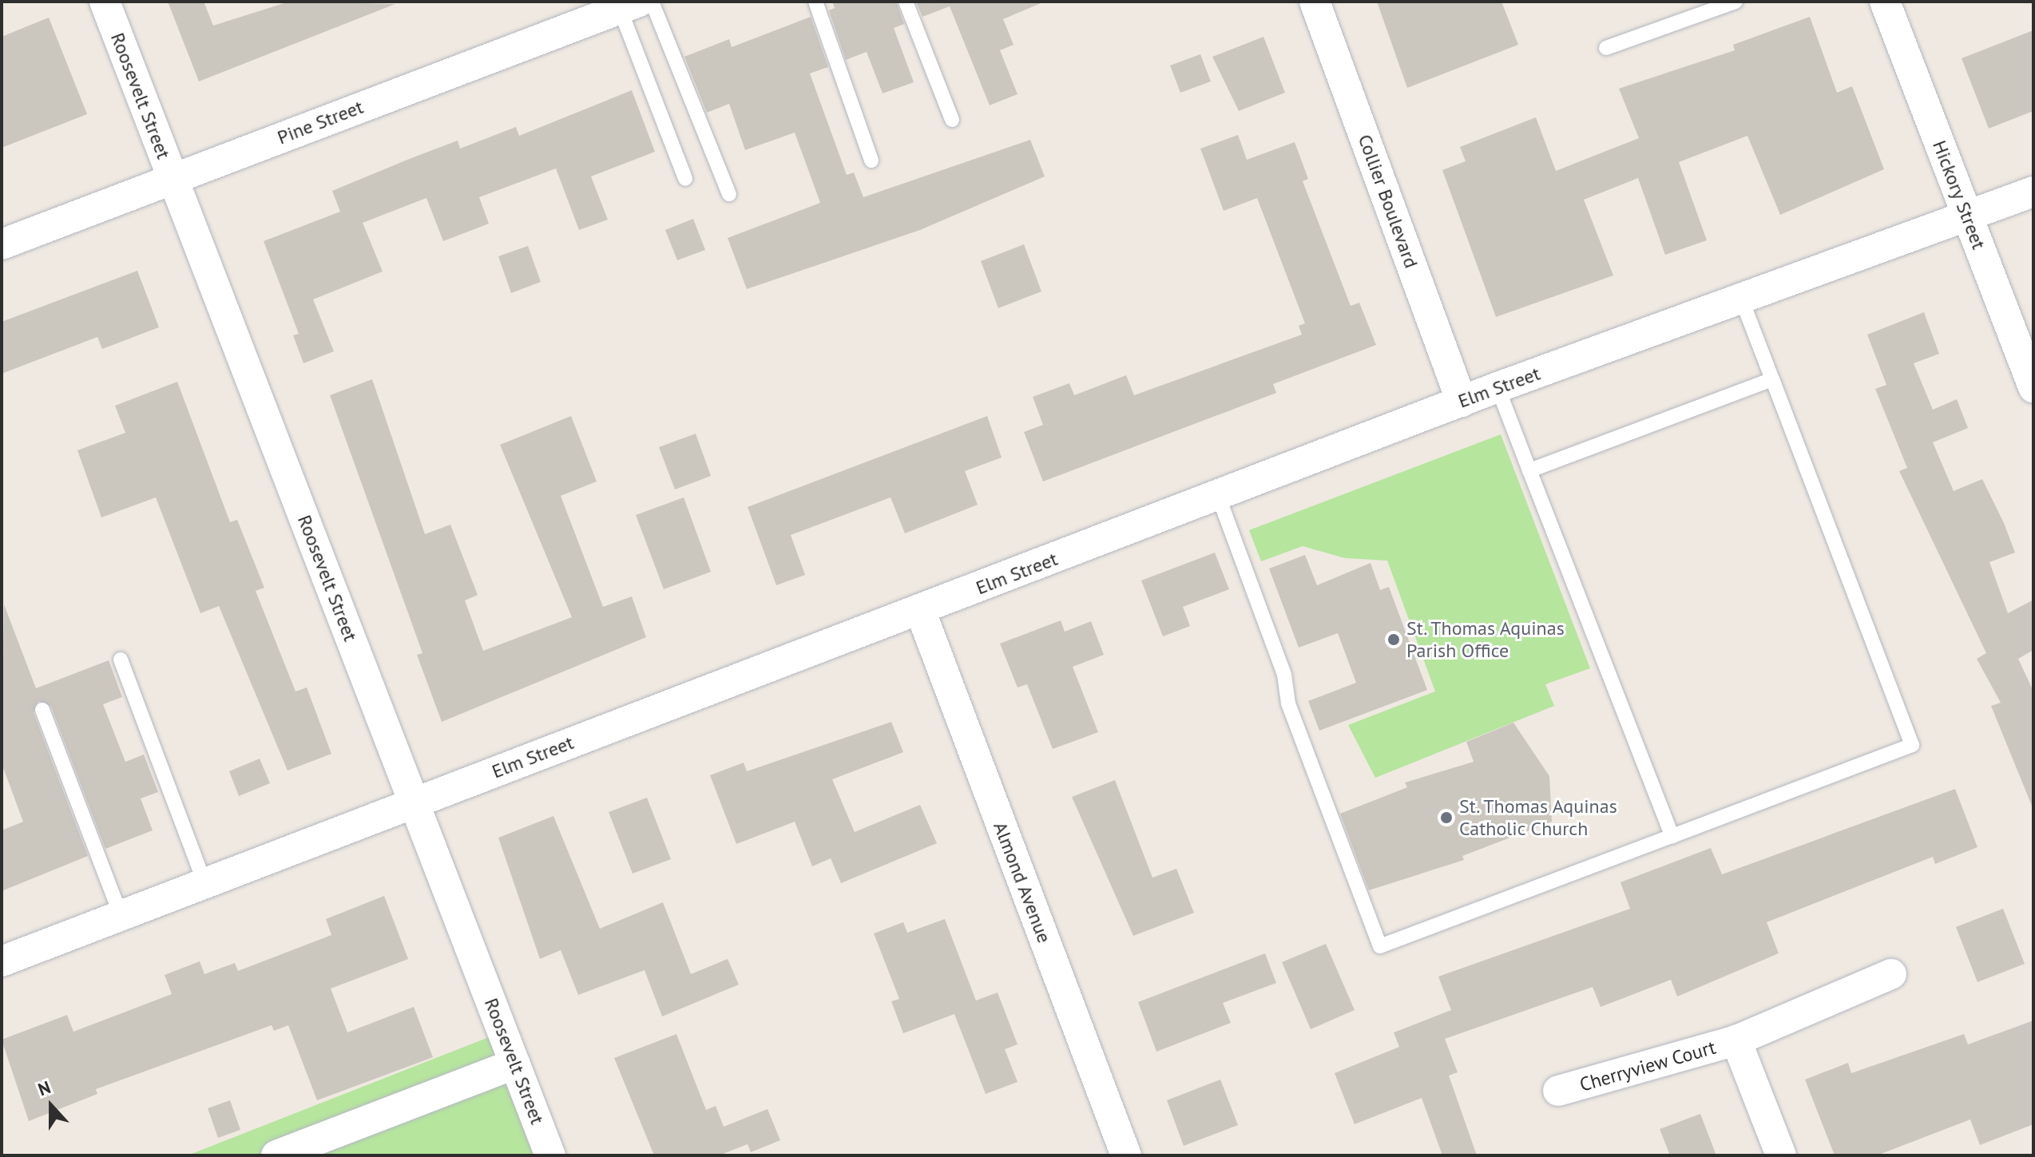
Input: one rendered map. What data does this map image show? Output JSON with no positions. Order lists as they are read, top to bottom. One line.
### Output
{"streets":{"street":["Roosevelt Street","Pine Street","Hickory Street","Collier Boulevard","Elm Street","Almond Avenue","Cherryview Court"]},"crossings":[["Roosevelt Street","Pine Street"],["Roosevelt Street","Elm Street"],["Hickory Street","Elm Street"],["Collier Boulevard","Elm Street"],["Elm Street","Almond Avenue"]],"places":["St. Thomas Aquinas Parish Office","St. Thomas Aquinas Catholic Church"],"north":"top"}
